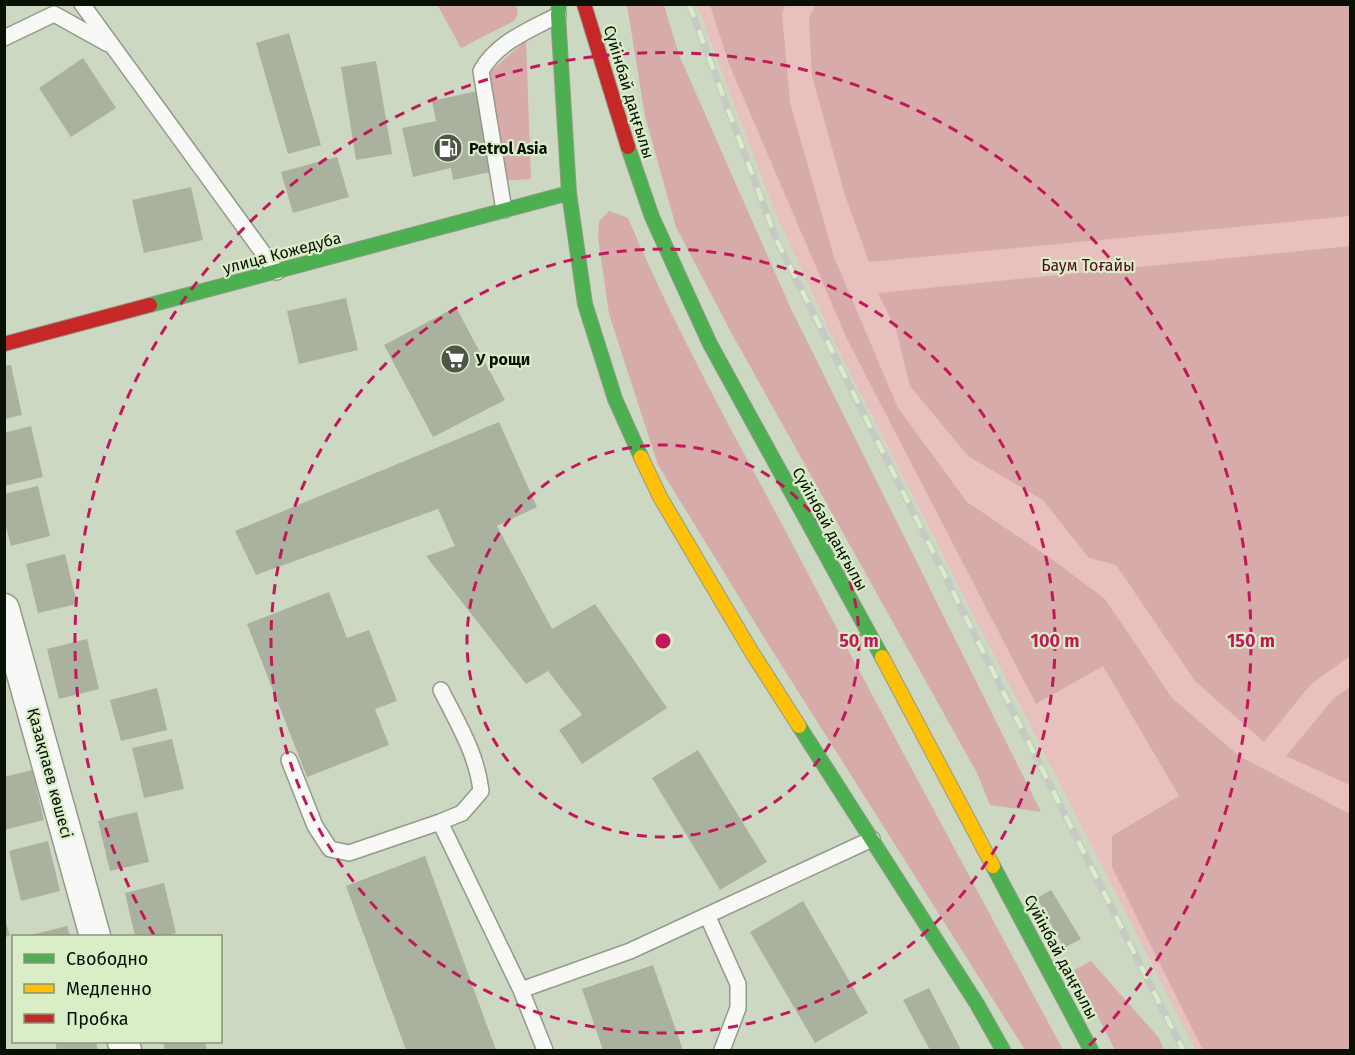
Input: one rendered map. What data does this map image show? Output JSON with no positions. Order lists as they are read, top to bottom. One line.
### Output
{"streets":{"main road":["Сүйінбай даңғылы","улица Кожедуба"],"street":["Қазақпаев көшесі"]},"parks":["Баум Тоғайы"],"places":{"fuel station":["Petrol Asia"],"supermarket":["У рощи"]},"legend":["Свободно","Медленно","Пробка"],"rings":["50 m","100 m","150 m"]}
